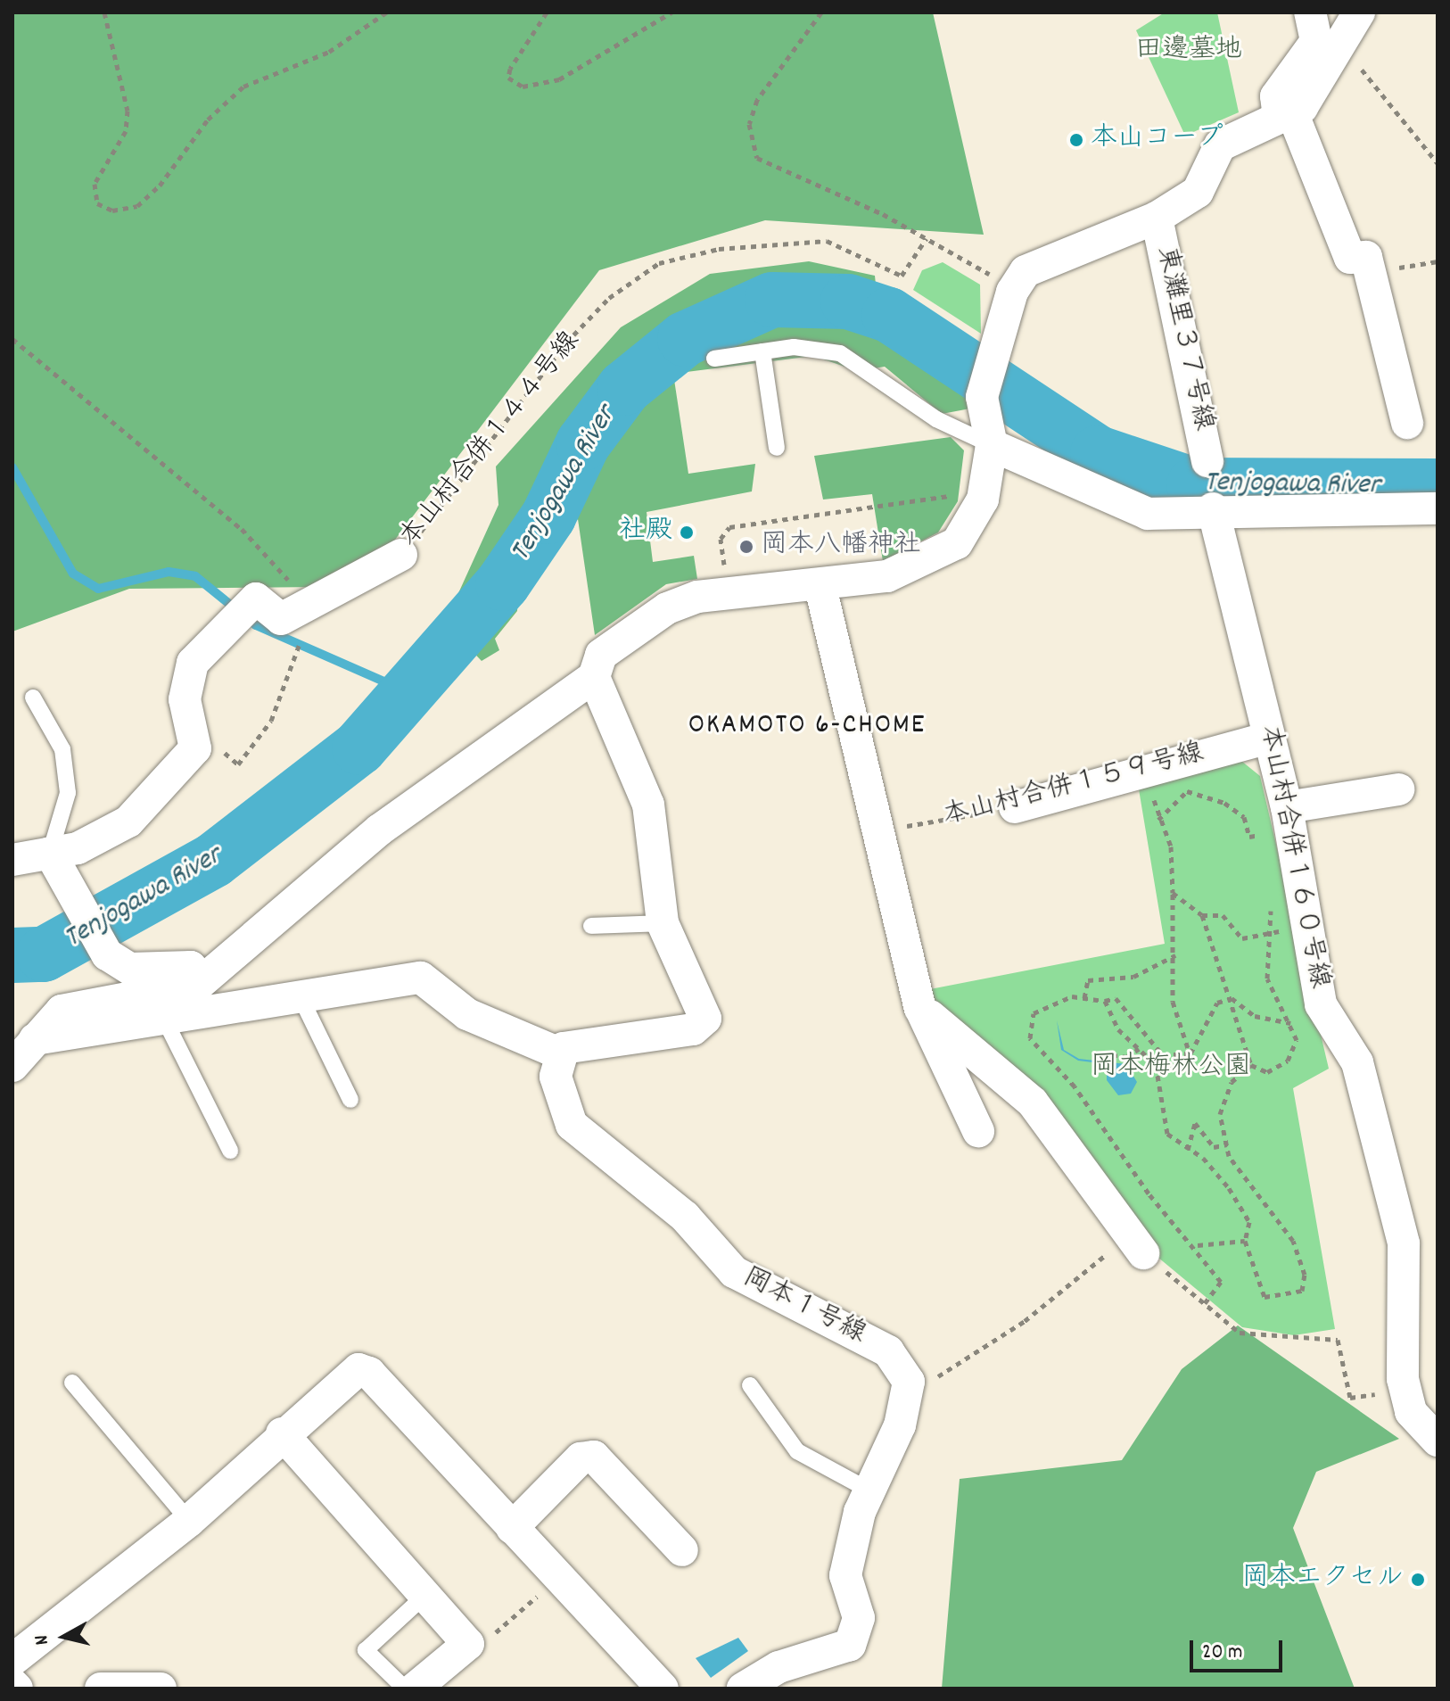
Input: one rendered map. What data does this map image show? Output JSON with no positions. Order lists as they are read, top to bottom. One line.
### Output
{"streets":{"street":["東灘里３７号線","本山村合併１４４号線","本山村合併１５９号線","本山村合併１６０号線","岡本１号線"]},"crossings":[["本山村合併１５９号線","本山村合併１６０号線"]],"districts":["OKAMOTO 6-CHOME"],"water":["Tenjogawa River"],"parks":["田邊墓地","岡本梅林公園"],"places":["本山コープ","社殿","岡本八幡神社","岡本エクセル"],"scale_bar":"20 m","north":"left"}
